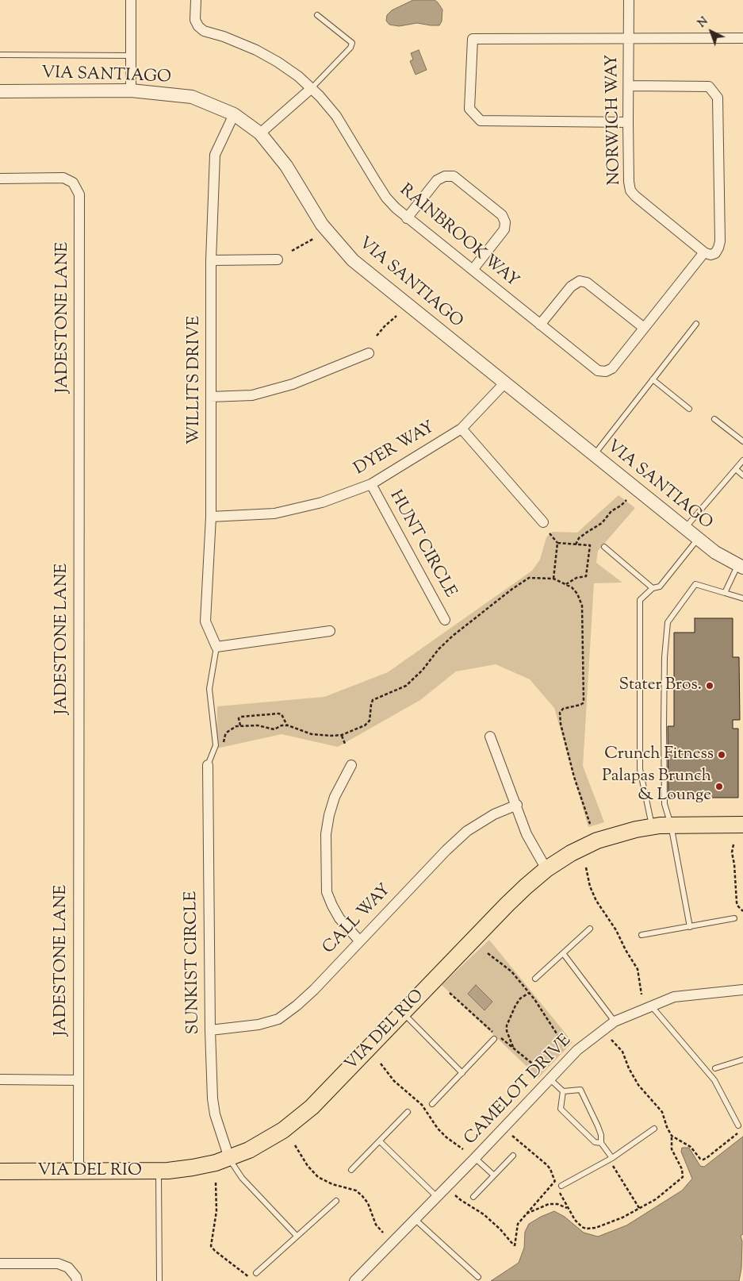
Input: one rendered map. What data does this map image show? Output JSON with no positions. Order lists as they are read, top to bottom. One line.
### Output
{"streets":{"main road":["VIA DEL RIO"],"street":["VIA SANTIAGO","NORWICH WAY","RAINBROOK WAY","JADESTONE LANE","WILLITS DRIVE","DYER WAY","HUNT CIRCLE","CALL WAY","SUNKIST CIRCLE","CAMELOT DRIVE"]},"crossings":[["VIA SANTIAGO","WILLITS DRIVE"],["VIA SANTIAGO","DYER WAY"],["JADESTONE LANE","VIA DEL RIO"],["WILLITS DRIVE","DYER WAY"],["DYER WAY","HUNT CIRCLE"],["CALL WAY","SUNKIST CIRCLE"],["SUNKIST CIRCLE","VIA DEL RIO"]],"places":["Stater Bros.","Crunch Fitness","Palapas Brunch & Lounge"],"north":"top left"}
